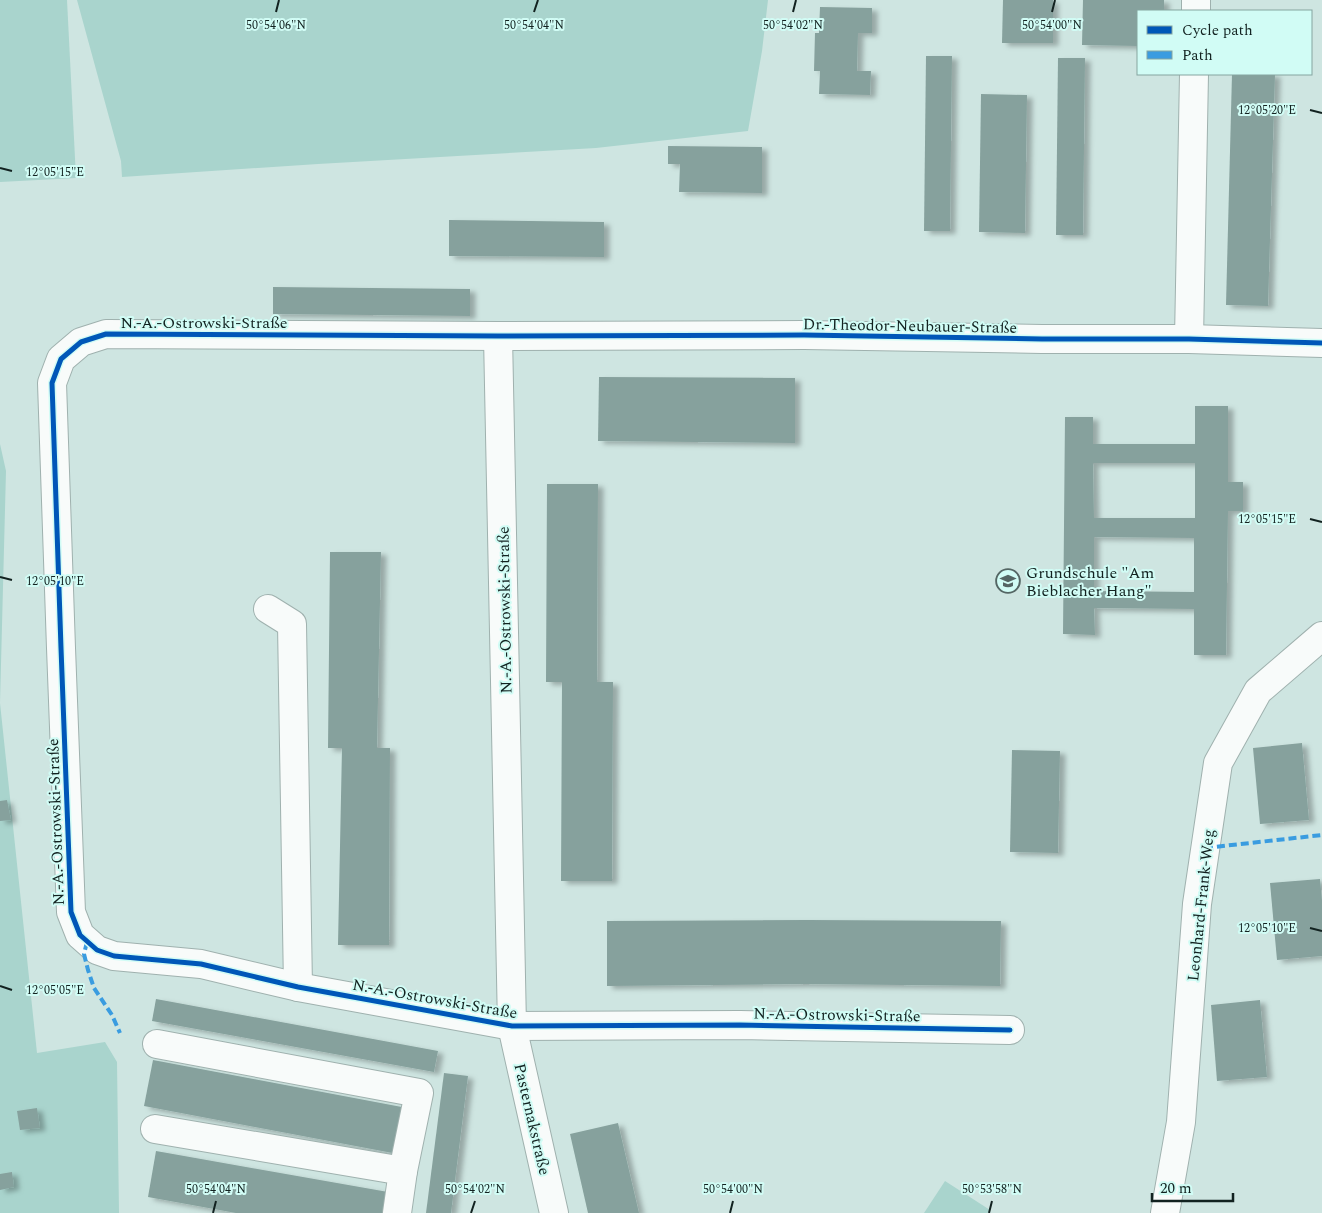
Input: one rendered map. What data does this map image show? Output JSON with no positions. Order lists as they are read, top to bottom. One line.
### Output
{"streets":{"street":["N.-A.-Ostrowski-Straße","Dr.-Theodor-Neubauer-Straße","Leonhard-Frank-Weg","Pasternakstraße"]},"crossings":[["N.-A.-Ostrowski-Straße","Dr.-Theodor-Neubauer-Straße"],["N.-A.-Ostrowski-Straße","Pasternakstraße"]],"places":{"school or university":["Grundschule \"Am Bieblacher Hang\""]},"legend":["Cycle path","Path"],"scale_bar":"20 m","coordinates":["50°54'06\"N","50°54'04\"N","50°54'02\"N","50°54'00\"N","12°05'20\"E","12°05'15\"E","12°05'10\"E","12°05'05\"E","50°53'58\"N"]}
